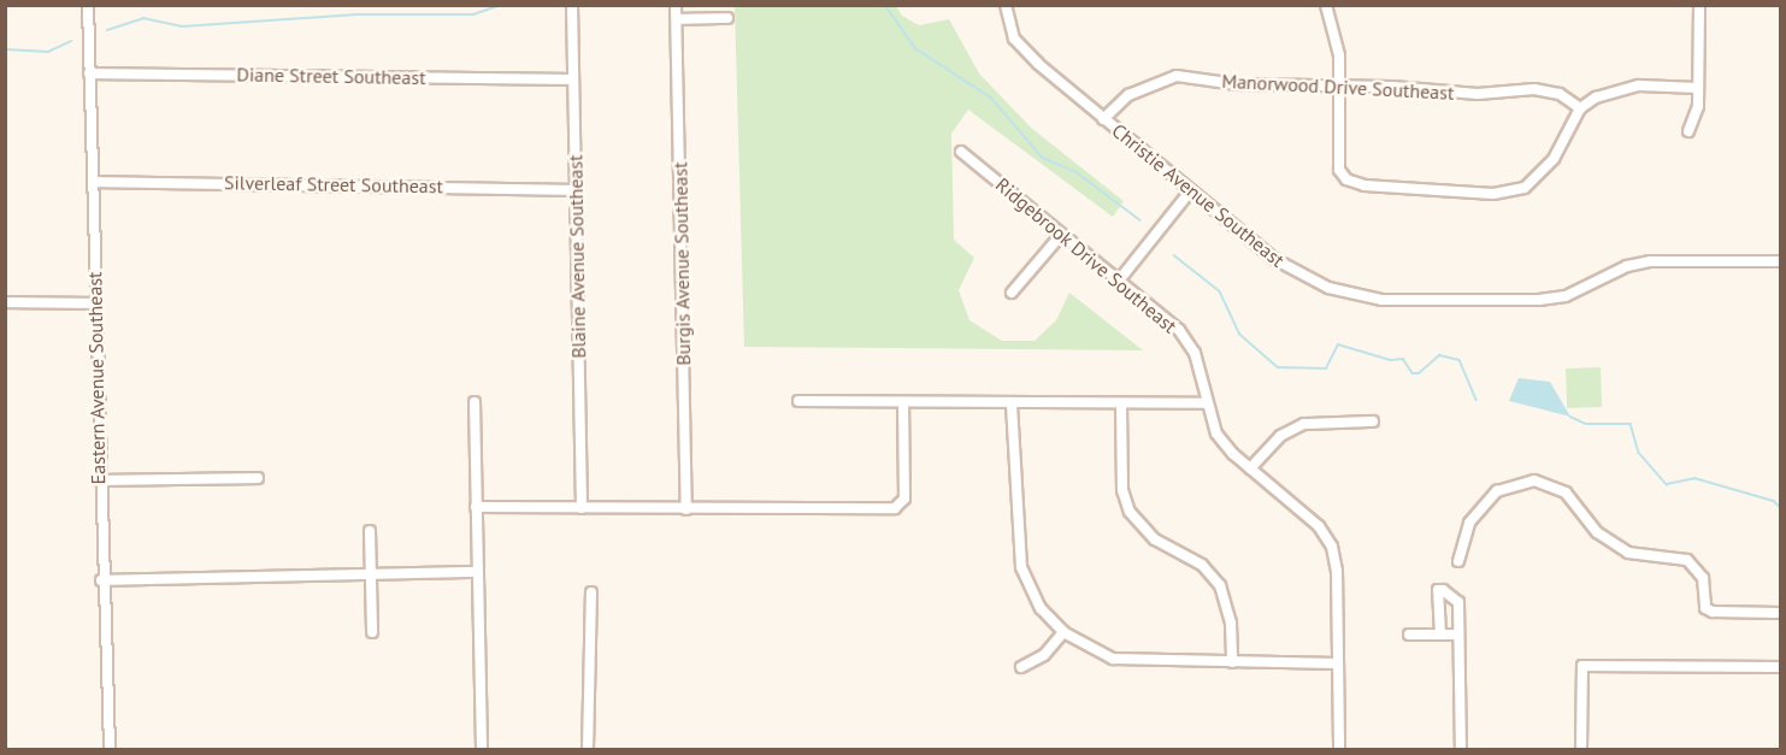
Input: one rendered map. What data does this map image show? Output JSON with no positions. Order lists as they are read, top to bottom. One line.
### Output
{"streets":{"street":["Diane Street Southeast","Manorwood Drive Southeast","Silverleaf Street Southeast","Christie Avenue Southeast","Ridgebrook Drive Southeast","Blaine Avenue Southeast","Burgis Avenue Southeast","Eastern Avenue Southeast"]},"crossings":[["Diane Street Southeast","Blaine Avenue Southeast"],["Diane Street Southeast","Eastern Avenue Southeast"],["Manorwood Drive Southeast","Christie Avenue Southeast"],["Silverleaf Street Southeast","Blaine Avenue Southeast"],["Silverleaf Street Southeast","Eastern Avenue Southeast"]]}
